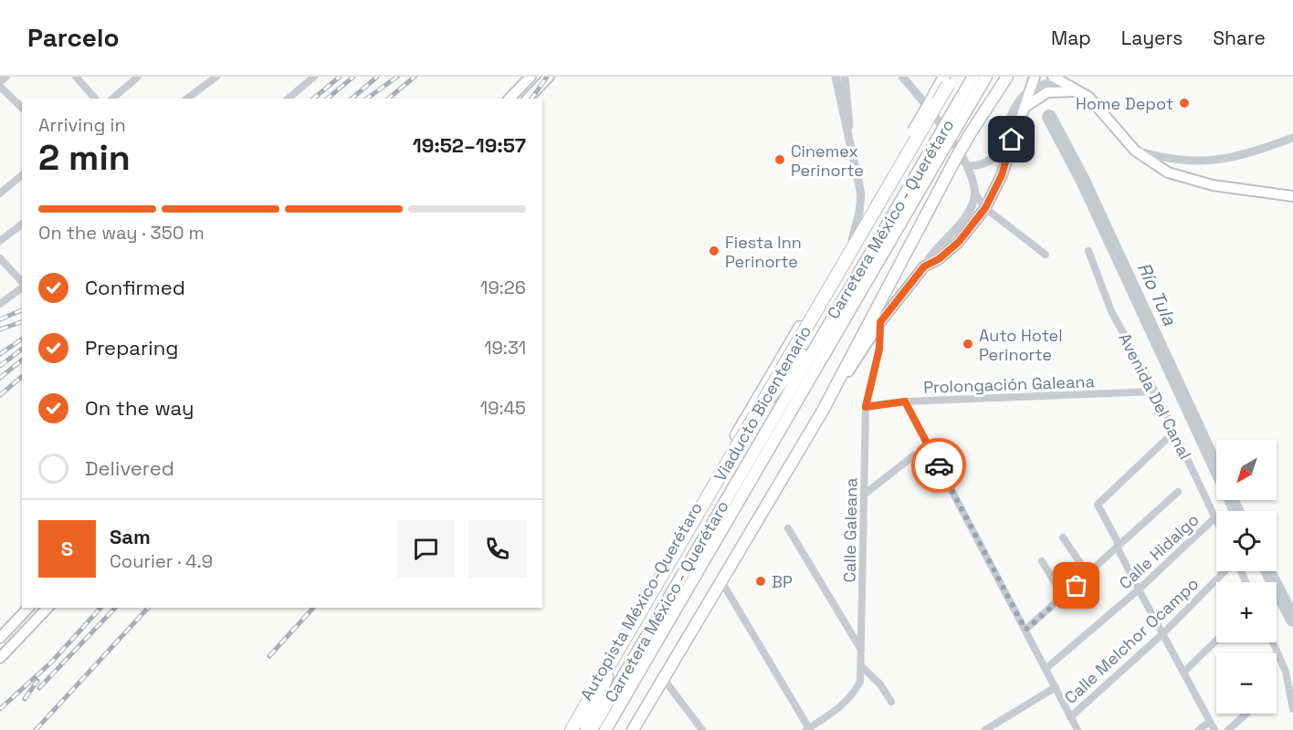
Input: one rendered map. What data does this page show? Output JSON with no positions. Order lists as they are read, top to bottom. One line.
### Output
{"streets":{"highway":["Viaducto Bicentenario"],"main road":["Carretera México - Querétaro","Autopista México-Querétaro"],"street":["Prolongación Galeana","Avenida Del Canal","Calle Galeana","Calle Hidalgo","Calle Melchor Ocampo"]},"crossings":[["Prolongación Galeana","Avenida Del Canal"],["Prolongación Galeana","Calle Galeana"],["Avenida Del Canal","Calle Hidalgo"],["Viaducto Bicentenario","Autopista México-Querétaro"]],"water":["Río Tula"],"places":["Home Depot","Cinemex Perinorte","Fiesta Inn Perinorte","Auto Hotel Perinorte","BP"],"north":"bottom left","page":{"header":"Parcelo","nav":["Map","Layers","Share"],"heading":["2 min","Arriving in","19:52–19:57"],"panel":["Sam","Courier · 4.9"],"bar":"On the way · 350 m","list":[["Confirmed","19:26"],["Preparing","19:31"],["On the way","19:45"],"Delivered"],"map_buttons":["+","−"],"round":"S"}}
